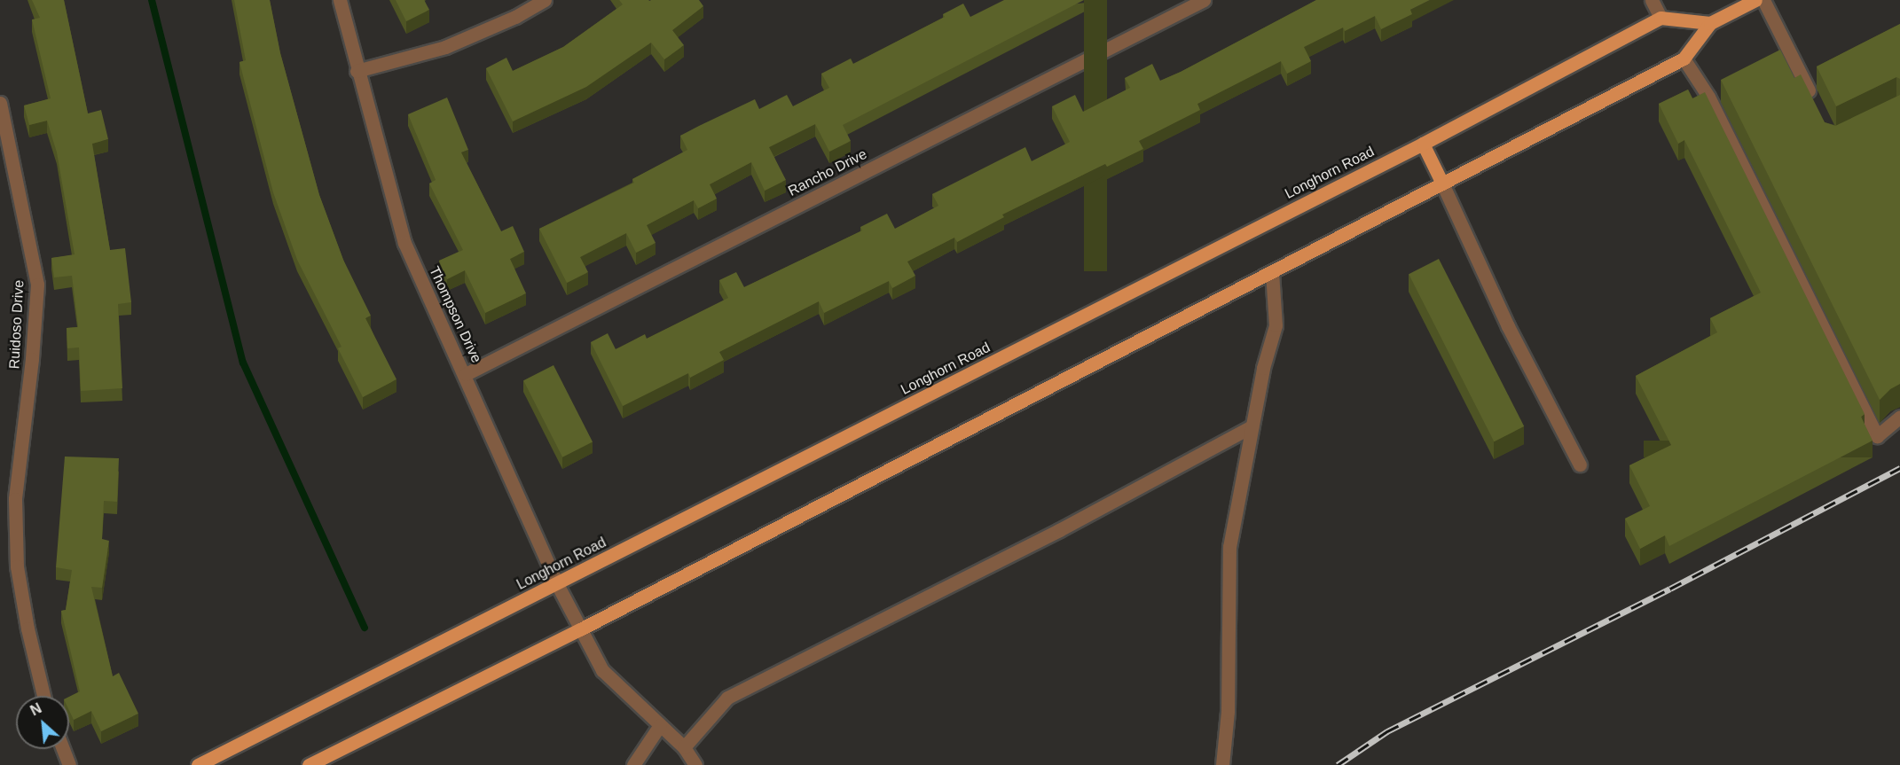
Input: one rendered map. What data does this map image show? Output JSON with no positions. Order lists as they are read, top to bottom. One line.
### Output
{"streets":{"main road":["Longhorn Road"],"street":["Rancho Drive","Thompson Drive","Ruidoso Drive"]},"crossings":[["Rancho Drive","Thompson Drive"],["Longhorn Road","Thompson Drive"]],"north":"top left"}
